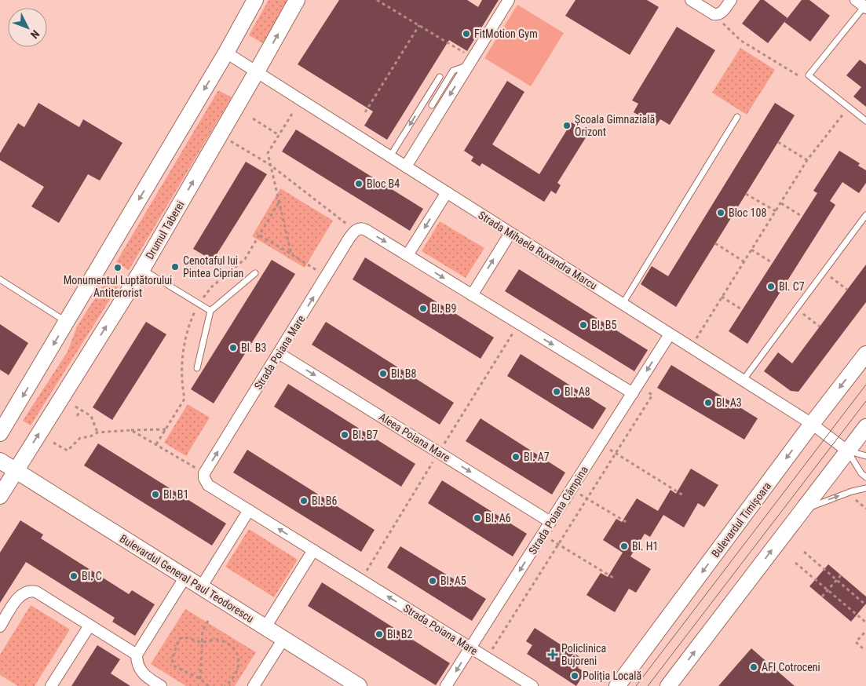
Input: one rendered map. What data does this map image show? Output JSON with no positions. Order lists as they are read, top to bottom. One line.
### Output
{"streets":{"main road":["Drumul Taberei","Bulevardul Timișoara","Bulevardul General Paul Teodorescu"],"street":["Strada Mihaela Ruxandra Marcu","Strada Poiana Mare","Aleea Poiana Mare","Strada Poiana Câmpina"]},"crossings":[["Drumul Taberei","Strada Mihaela Ruxandra Marcu"],["Drumul Taberei","Bulevardul General Paul Teodorescu"],["Strada Mihaela Ruxandra Marcu","Strada Poiana Câmpina"],["Strada Mihaela Ruxandra Marcu","Bulevardul Timișoara"],["Strada Poiana Mare","Aleea Poiana Mare"],["Strada Poiana Mare","Strada Poiana Câmpina"],["Aleea Poiana Mare","Strada Poiana Câmpina"]],"one_way":["Aleea Poiana Mare","Strada Poiana Câmpina"],"places":{"other":["FitMotion Gym","Școala Gimnazială Orizont","Bloc B4","Bloc 108","Cenotaful lui Pintea Ciprian","Monumentul Luptătorului Antiterorist","Bl. C7","Bl. B9","Bl. B5","Bl. B3","Bl. B8","Bl. A8","Bl. A3","Bl. B7","Bl. A7","Bl. B1","Bl. B6","Bl. A6","Bl. H1","Bl. C","Bl. A5","Bl. B2","AFI Cotroceni","Poliția Locală"],"health":["Policlinica Bujoreni"]},"north":"bottom right"}
